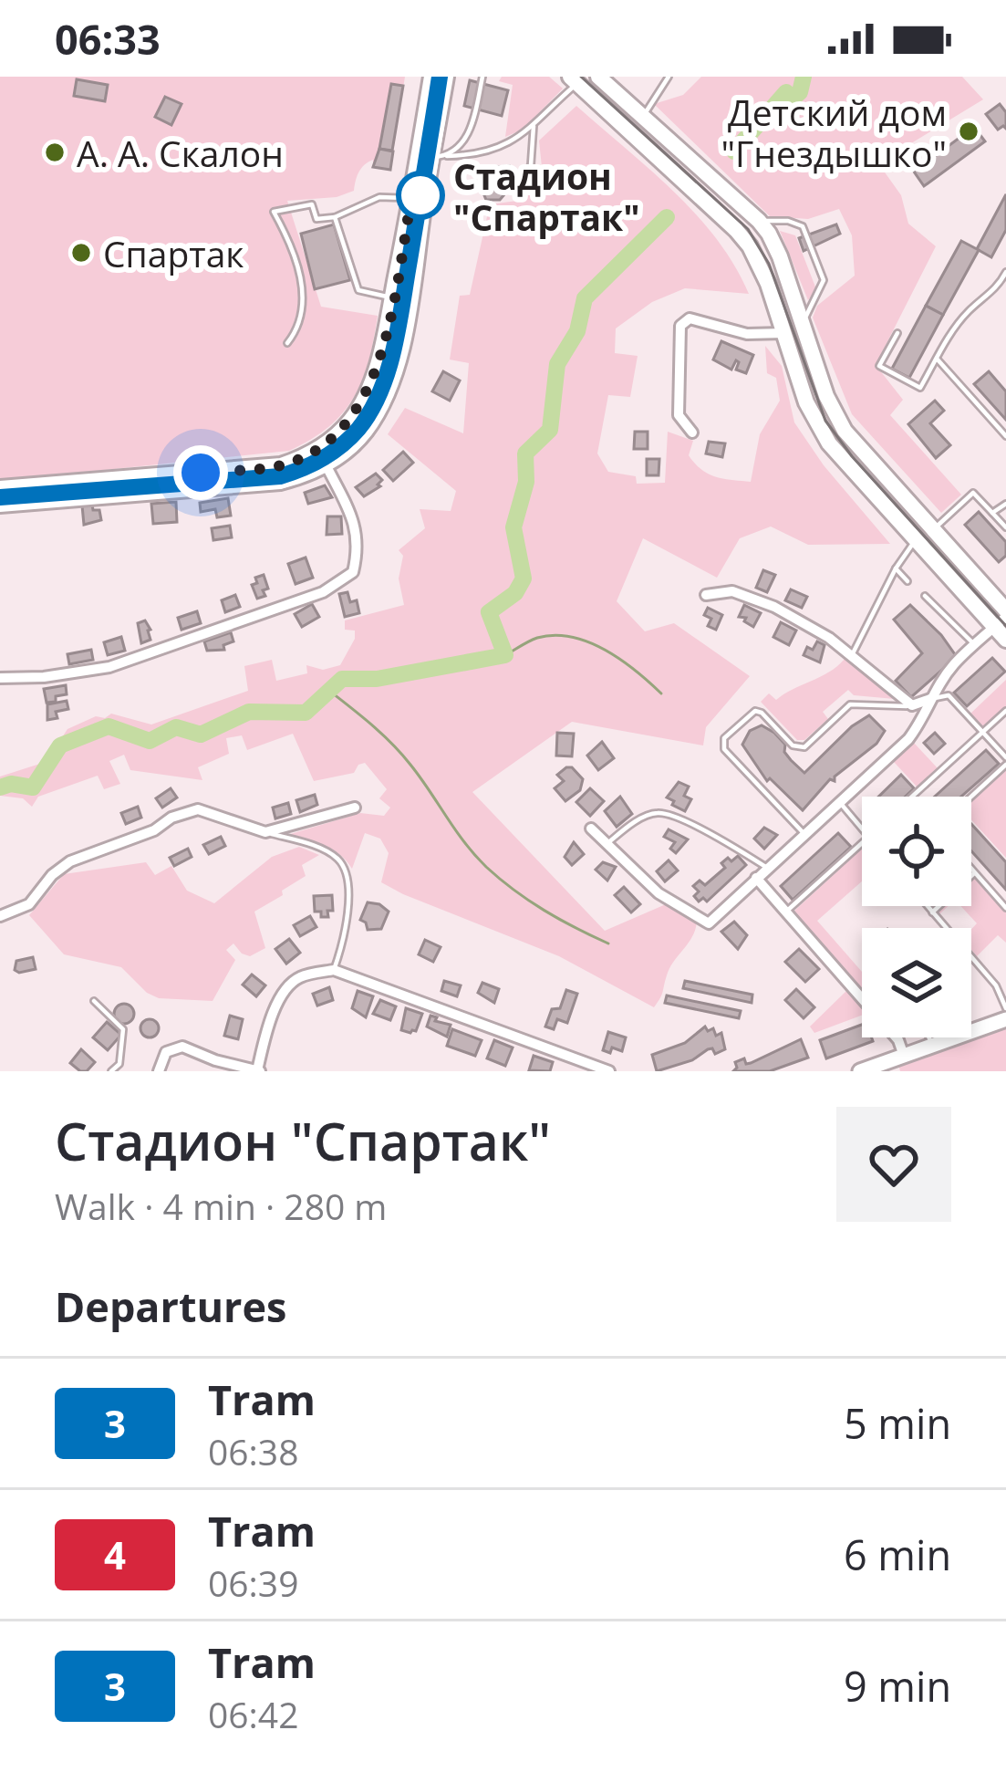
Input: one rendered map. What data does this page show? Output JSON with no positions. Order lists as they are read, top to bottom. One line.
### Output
{"places":["Детский дом \"Гнездышко\"","А. А. Скалон","Стадион \"Спартак\"","Спартак"],"lines":["tram line 3"],"page":{"status":"06:33","heading":[["Стадион \"Спартак\"","Walk · 4 min · 280 m"],"Departures"],"list":[{"mark":"3","name":"Tram","note":"06:38","value":"5 min"},{"mark":"4","name":"Tram","note":"06:39","value":"6 min"},{"mark":"3","name":"Tram","note":"06:42","value":"9 min"}]}}
